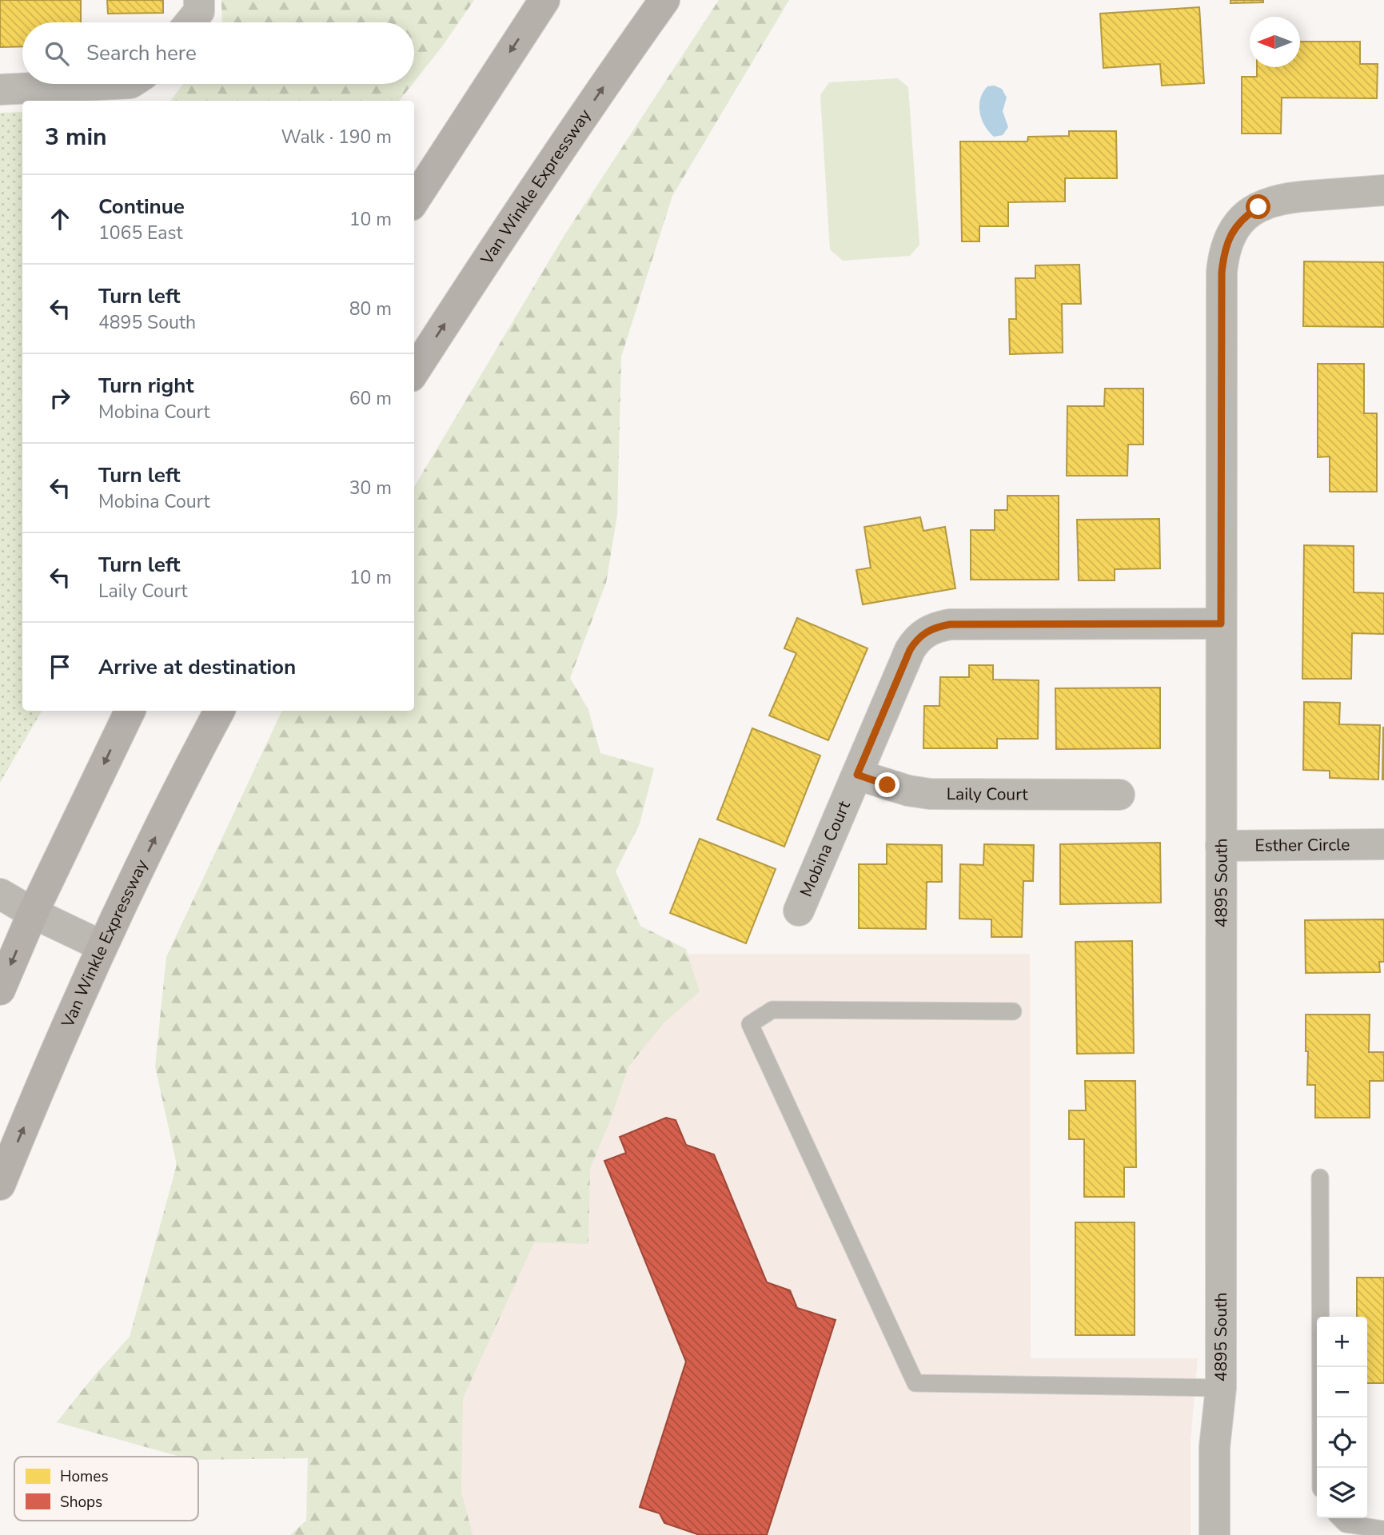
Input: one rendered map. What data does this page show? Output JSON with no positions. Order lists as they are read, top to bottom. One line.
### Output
{"streets":{"main road":["Van Winkle Expressway"],"street":["Laily Court","Esther Circle","Mobina Court","4895 South"]},"crossings":[["Laily Court","Mobina Court"],["Esther Circle","4895 South"],["Mobina Court","4895 South"]],"legend":["Homes","Shops"],"north":"left","page":{"search":"Search here","heading":["3 min","Walk · 190 m"],"list":[["Continue","1065 East","10 m"],["Turn left","4895 South","80 m"],["Turn right","Mobina Court","60 m"],["Turn left","Mobina Court","30 m"],["Turn left","Laily Court","10 m"],"Arrive at destination"],"map_buttons":["+","−"]}}
